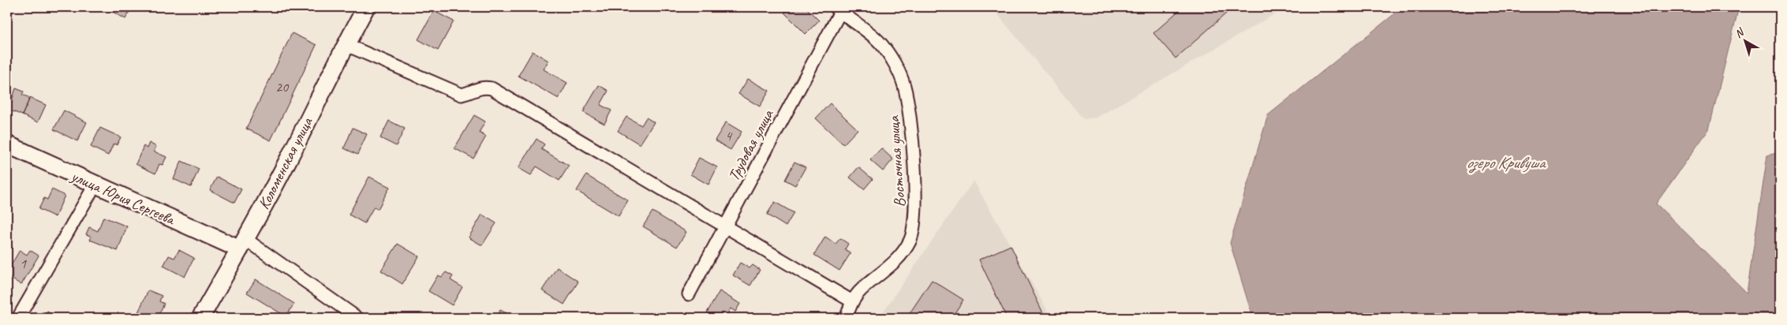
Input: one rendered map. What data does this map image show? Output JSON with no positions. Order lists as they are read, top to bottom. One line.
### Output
{"streets":{"street":["Трудовая улица","Восточная улица","Коломенская улица","улица Юрия Сергеева"]},"crossings":[["Трудовая улица","Восточная улица"],["Коломенская улица","улица Юрия Сергеева"]],"water":["озеро Кривуша"],"house_numbers":["20","4","1"],"north":"top left"}
